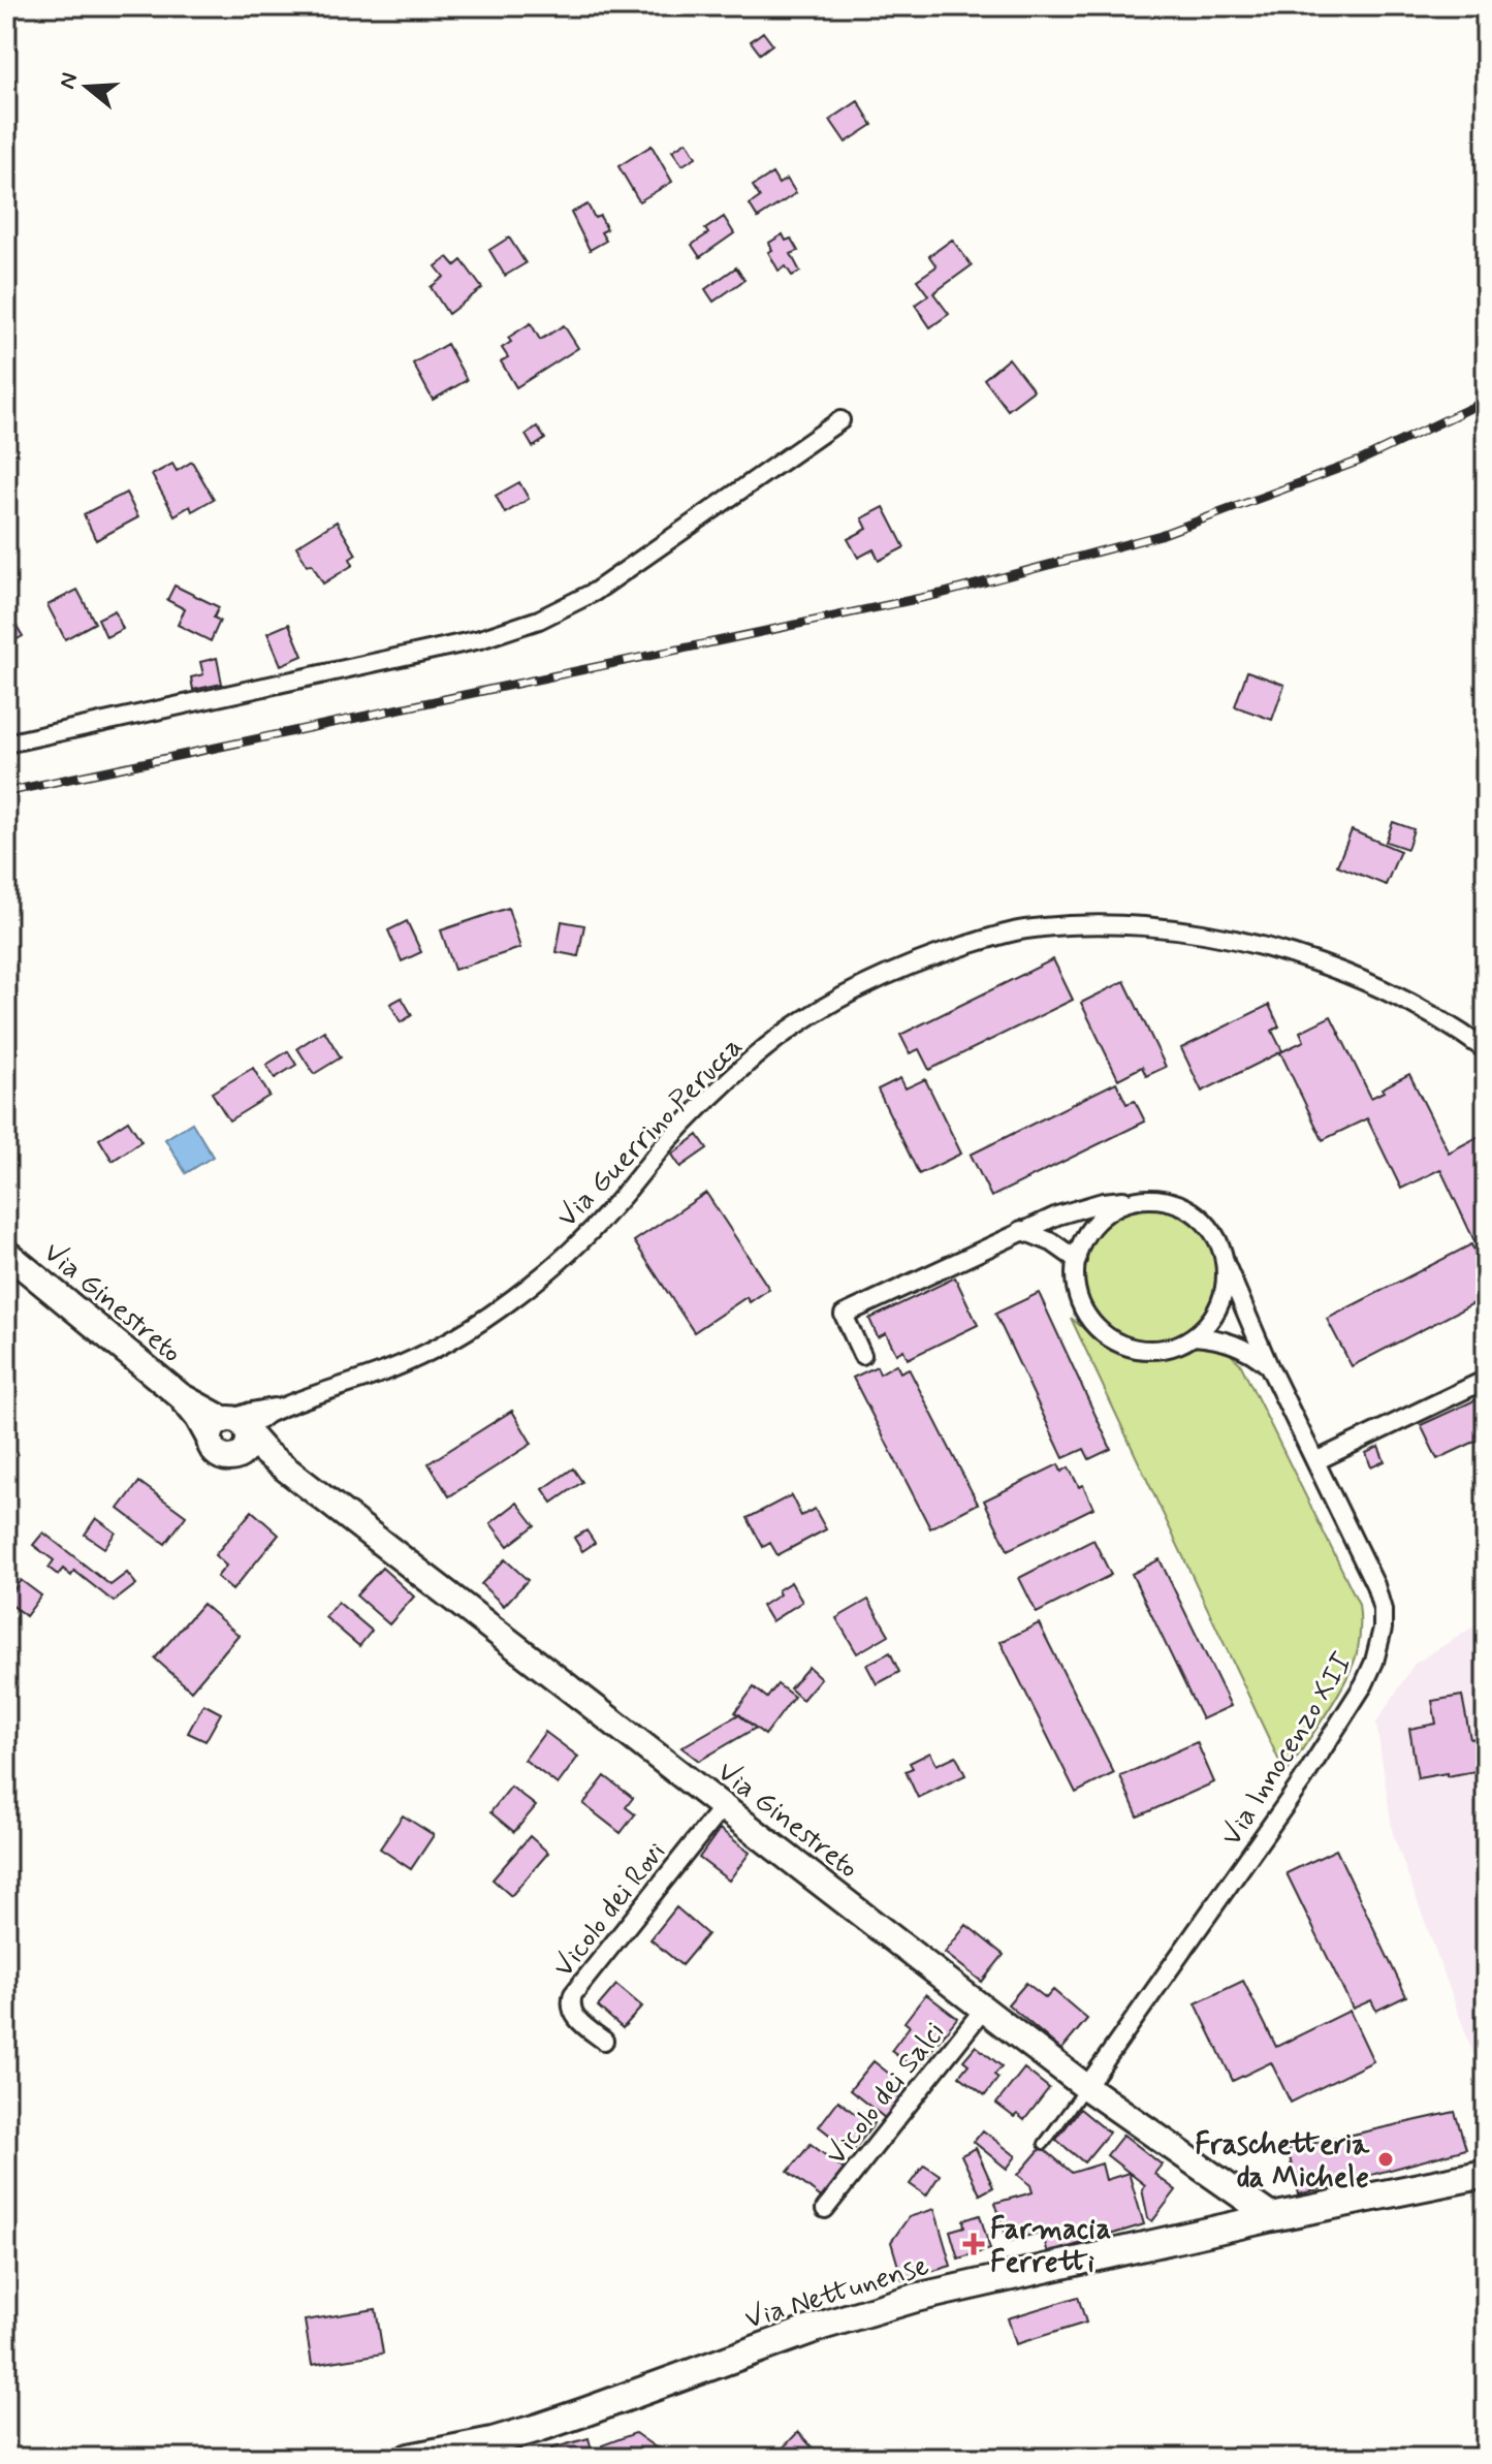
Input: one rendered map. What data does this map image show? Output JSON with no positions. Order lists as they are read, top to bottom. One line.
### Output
{"streets":{"main road":["Via Nettunense"],"street":["Via Guerrino Perucca","Via Ginestreto","Via Innocenzo XII","Vicolo dei Rovi","Vicolo dei Salci"]},"crossings":[["Via Guerrino Perucca","Via Ginestreto"],["Via Ginestreto","Via Innocenzo XII"],["Via Ginestreto","Vicolo dei Rovi"],["Via Ginestreto","Vicolo dei Salci"],["Via Ginestreto","Via Nettunense"]],"places":{"other":["Fraschetteria da Michele"],"health":["Farmacia Ferretti"]},"north":"left"}
